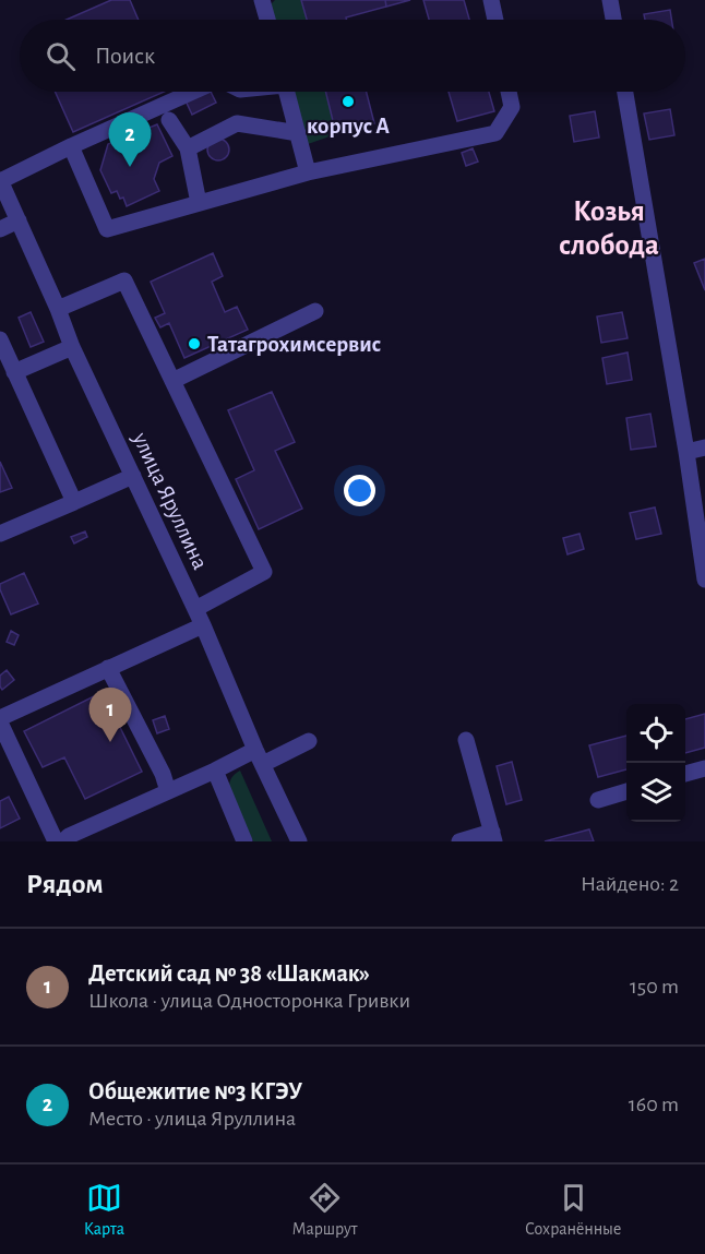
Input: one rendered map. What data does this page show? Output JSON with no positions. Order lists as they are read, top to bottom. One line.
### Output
{"streets":{"street":["улица Яруллина"]},"districts":["Козья слобода"],"places":["корпус А","Татагрохимсервис"],"page":{"search":"Поиск","pins":["2","1"],"heading":["Рядом","Найдено: 2"],"list":[{"mark":"1","name":"Детский сад № 38 «Шакмак»","note":"Школа · улица Односторонка Гривки","value":"150 m"},{"mark":"2","name":"Общежитие №3 КГЭУ","note":"Место · улица Яруллина","value":"160 m"}],"nav":["Карта","Маршрут","Сохранённые"]}}
